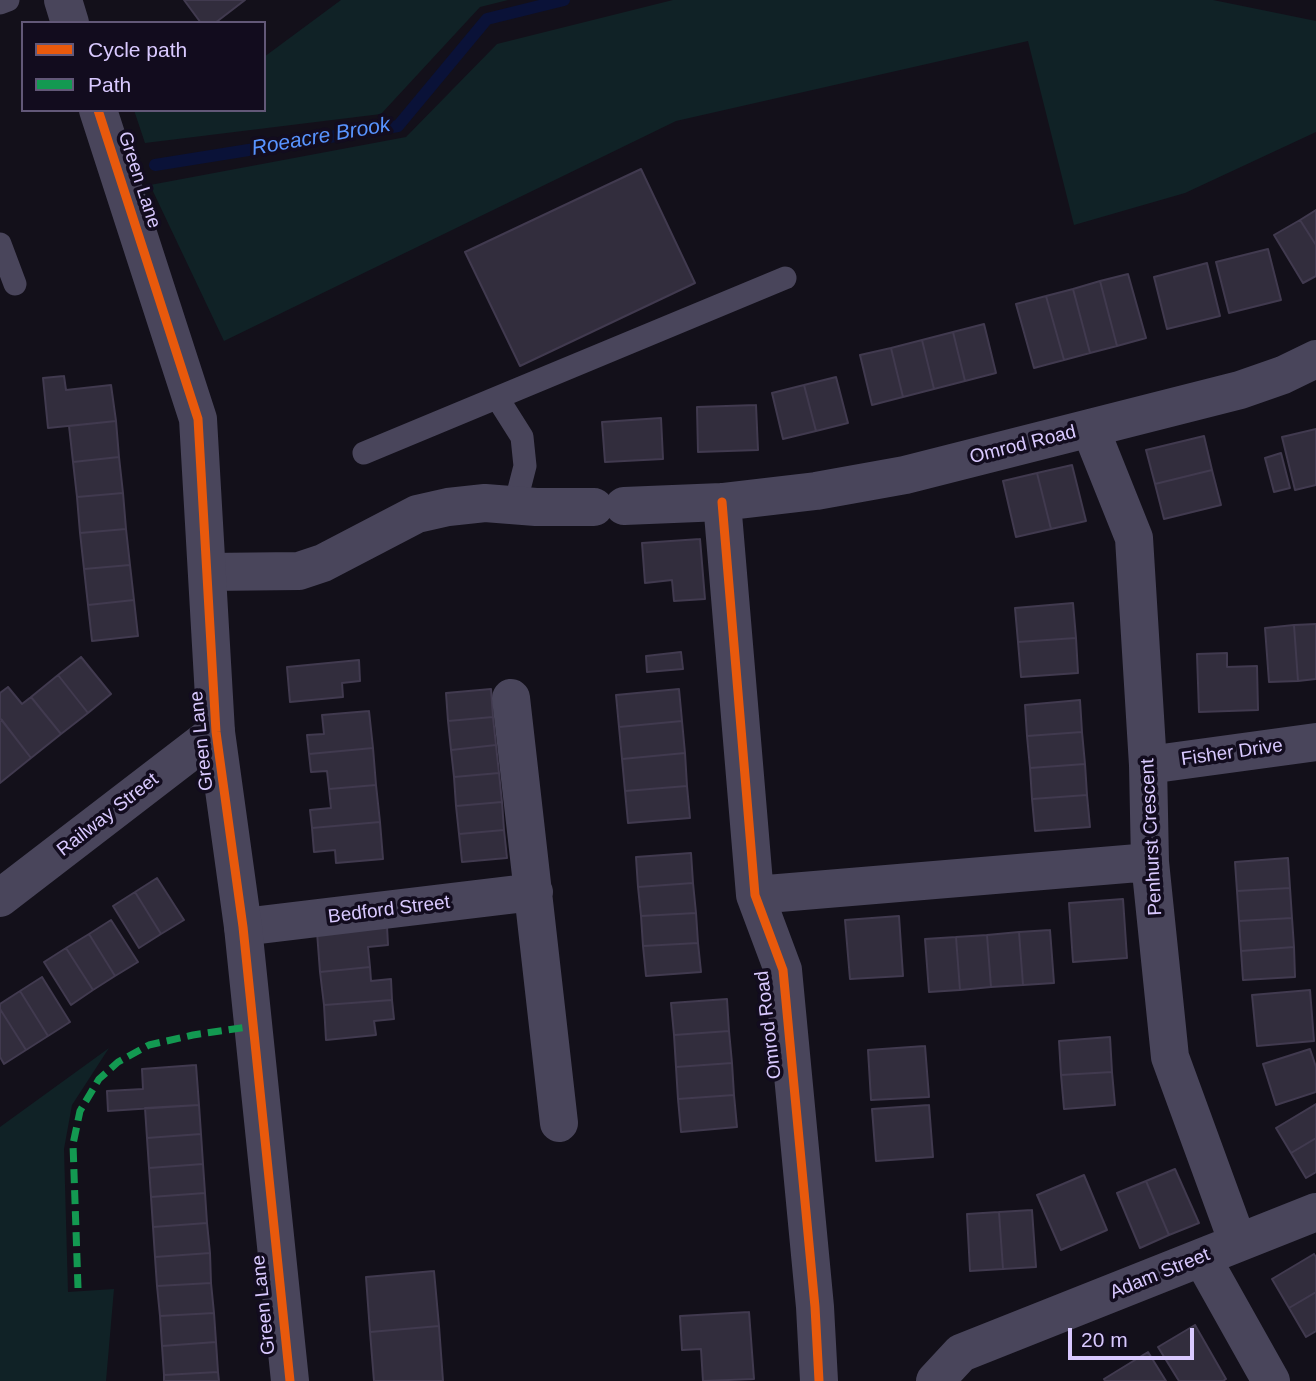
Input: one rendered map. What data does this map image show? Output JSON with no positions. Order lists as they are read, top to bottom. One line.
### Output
{"streets":{"street":["Green Lane","Omrod Road","Fisher Drive","Railway Street","Penhurst Crescent","Bedford Street","Adam Street"]},"crossings":[["Green Lane","Omrod Road"],["Green Lane","Railway Street"],["Green Lane","Bedford Street"],["Omrod Road","Penhurst Crescent"],["Fisher Drive","Penhurst Crescent"],["Penhurst Crescent","Adam Street"]],"water":["Roeacre Brook"],"legend":["Cycle path","Path"],"scale_bar":"20 m"}
